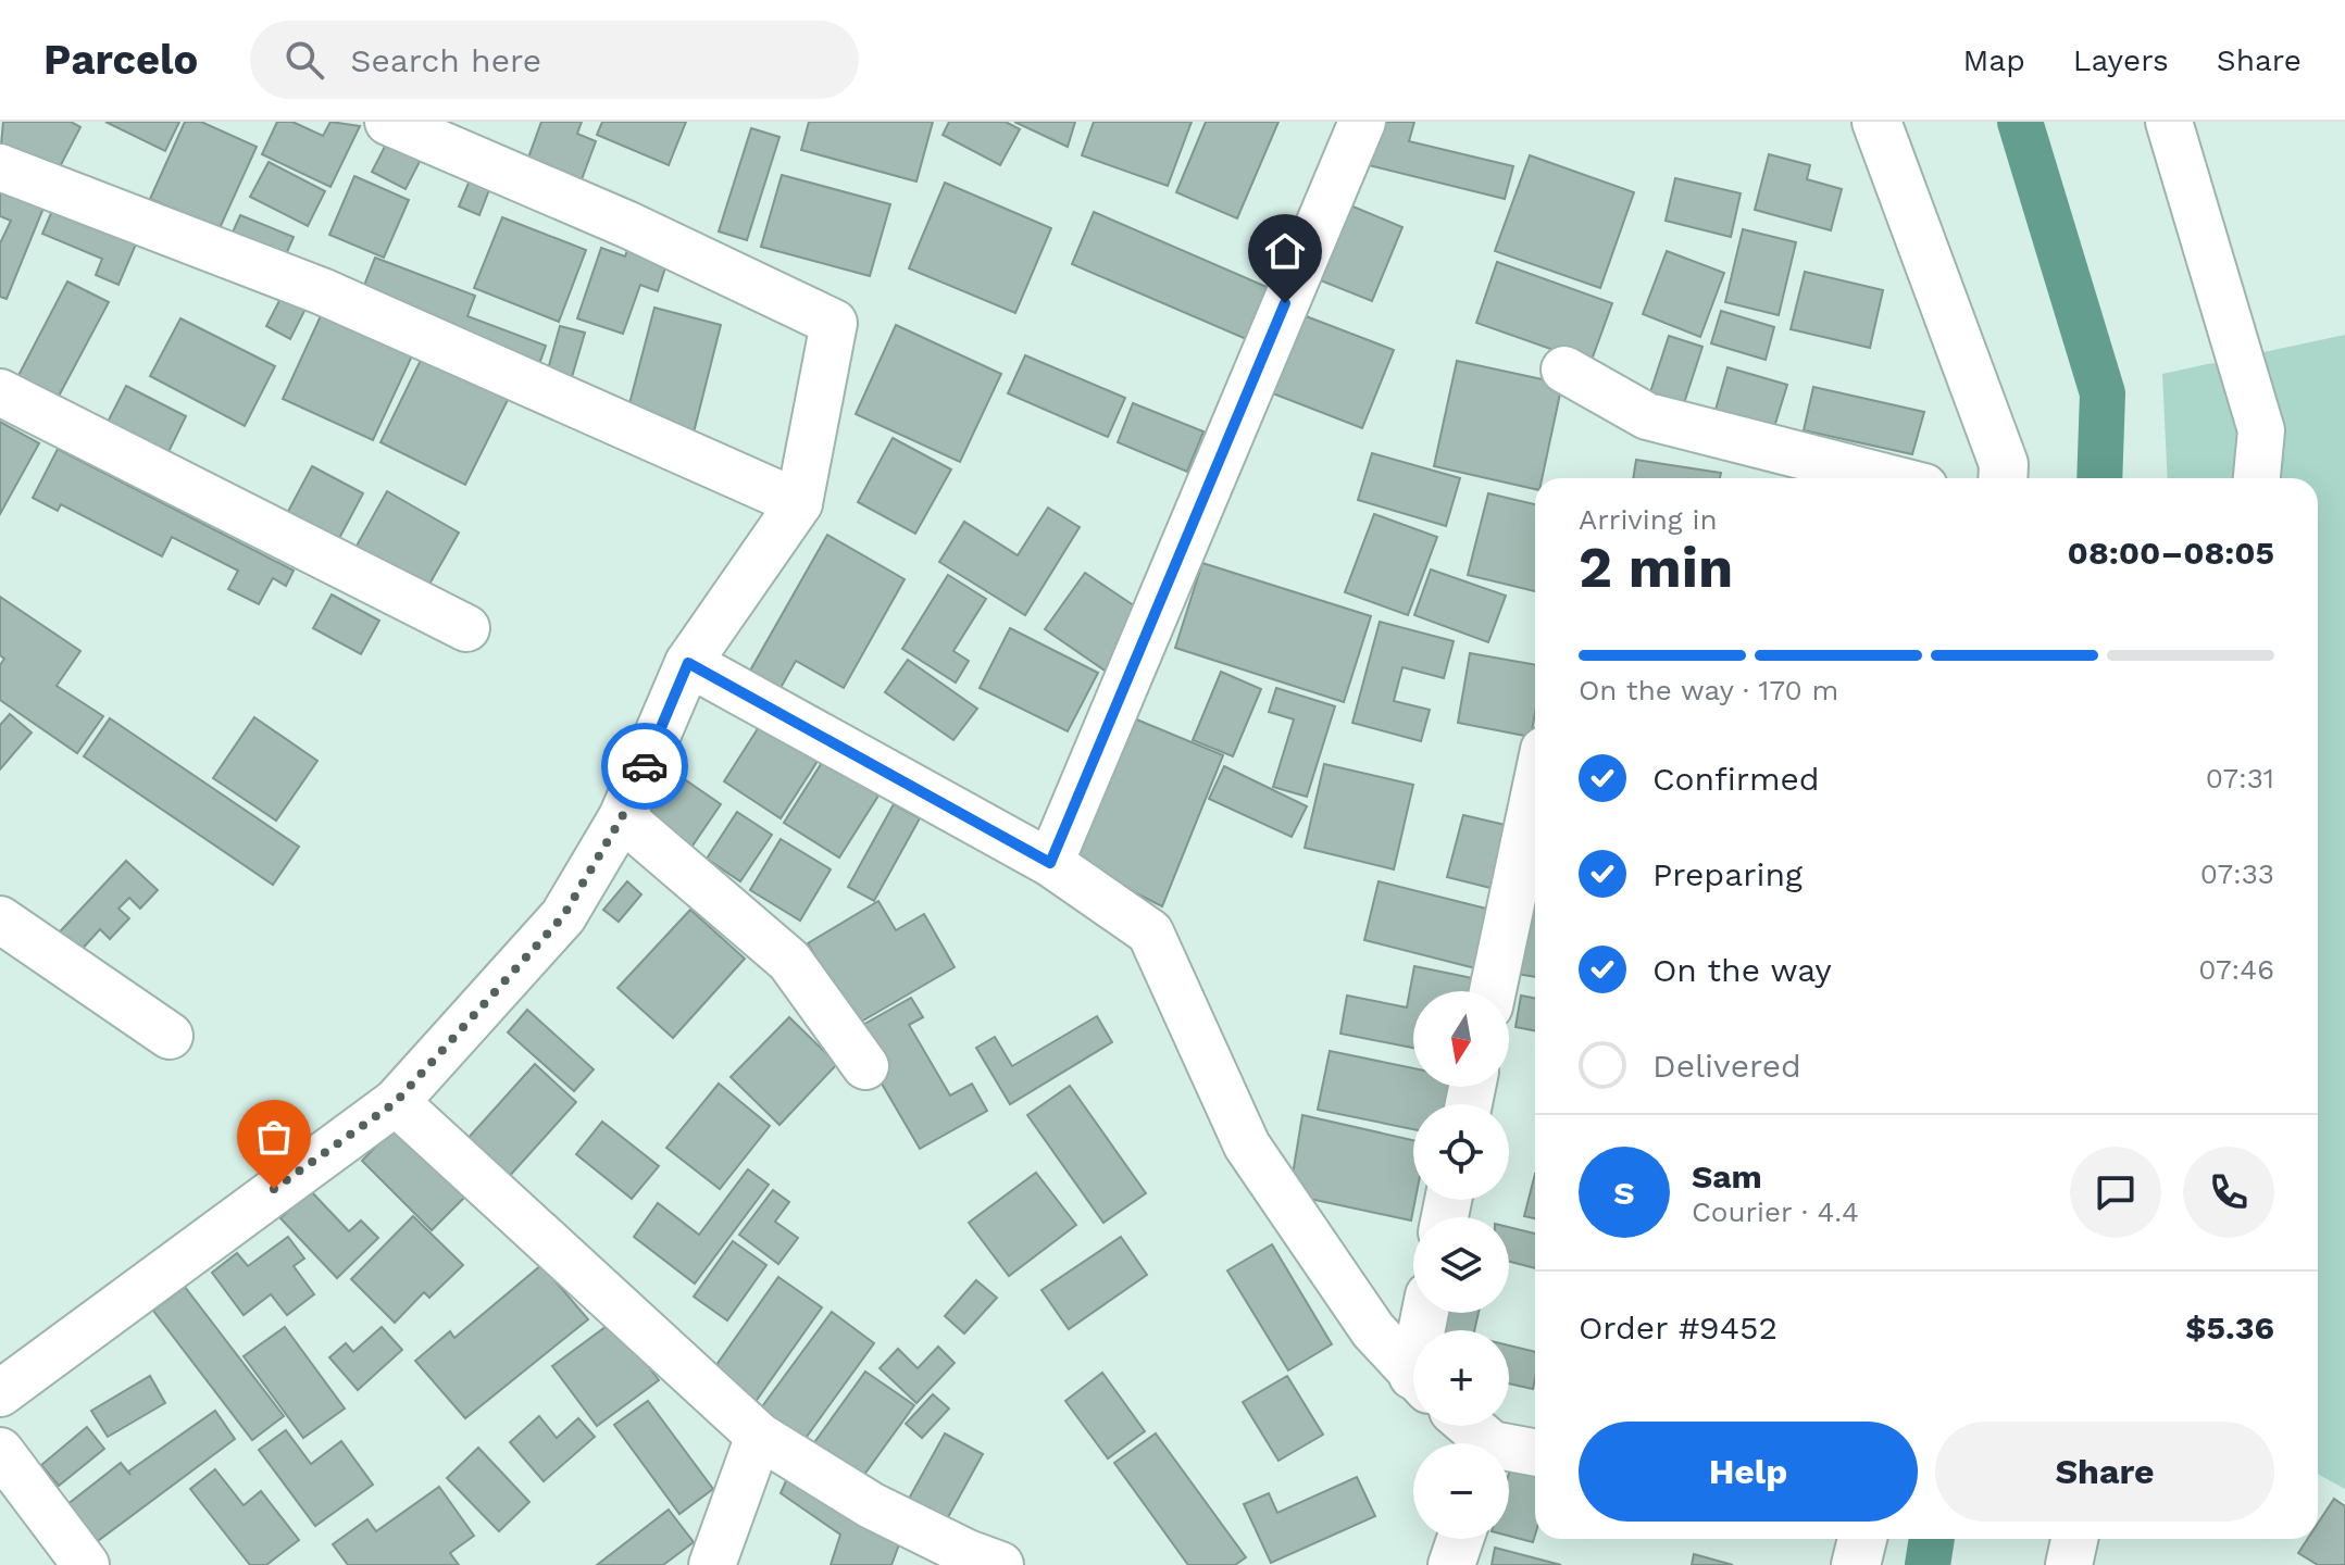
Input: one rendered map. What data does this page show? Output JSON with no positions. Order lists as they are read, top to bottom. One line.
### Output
{"north":"bottom","page":{"header":"Parcelo","search":"Search here","nav":["Map","Layers","Share"],"heading":["2 min","Arriving in","08:00–08:05"],"panel":["Sam","Courier · 4.4","Order #9452","$5.36"],"bar":"On the way · 170 m","list":[["Confirmed","07:31"],["Preparing","07:33"],["On the way","07:46"],"Delivered"],"map_buttons":["+","−"],"round":"S","buttons":["Help","Share"]}}
